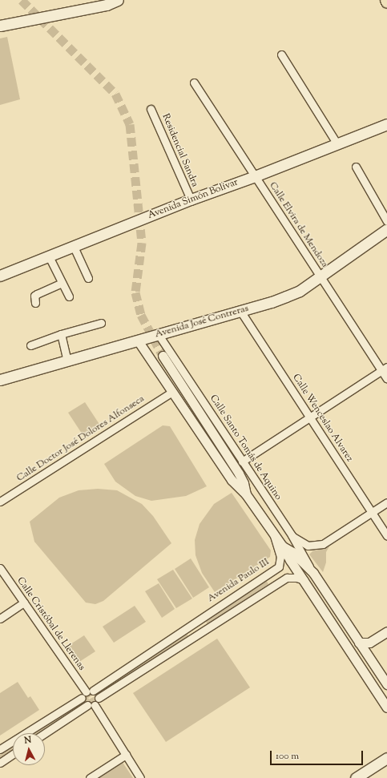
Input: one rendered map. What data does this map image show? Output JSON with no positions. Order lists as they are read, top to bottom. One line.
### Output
{"streets":{"main road":["Avenida Simón Bolívar","Avenida José Contreras"],"street":["Residencial Sandra","Calle Elvira de Mendoza","Calle Wenceslao Alvarez","Calle Doctor José Dolores Alfonseca","Calle Santo Tomás de Aquino","Avenida Paulo III","Calle Cristóbal de Llerenas"]},"crossings":[["Residencial Sandra","Avenida Simón Bolívar"],["Avenida Simón Bolívar","Calle Elvira de Mendoza"],["Calle Elvira de Mendoza","Avenida José Contreras"],["Avenida José Contreras","Calle Wenceslao Alvarez"],["Avenida José Contreras","Calle Santo Tomás de Aquino"],["Calle Doctor José Dolores Alfonseca","Calle Santo Tomás de Aquino"],["Calle Santo Tomás de Aquino","Avenida Paulo III"],["Avenida Paulo III","Calle Cristóbal de Llerenas"]],"scale_bar":"100 m","north":"top"}
